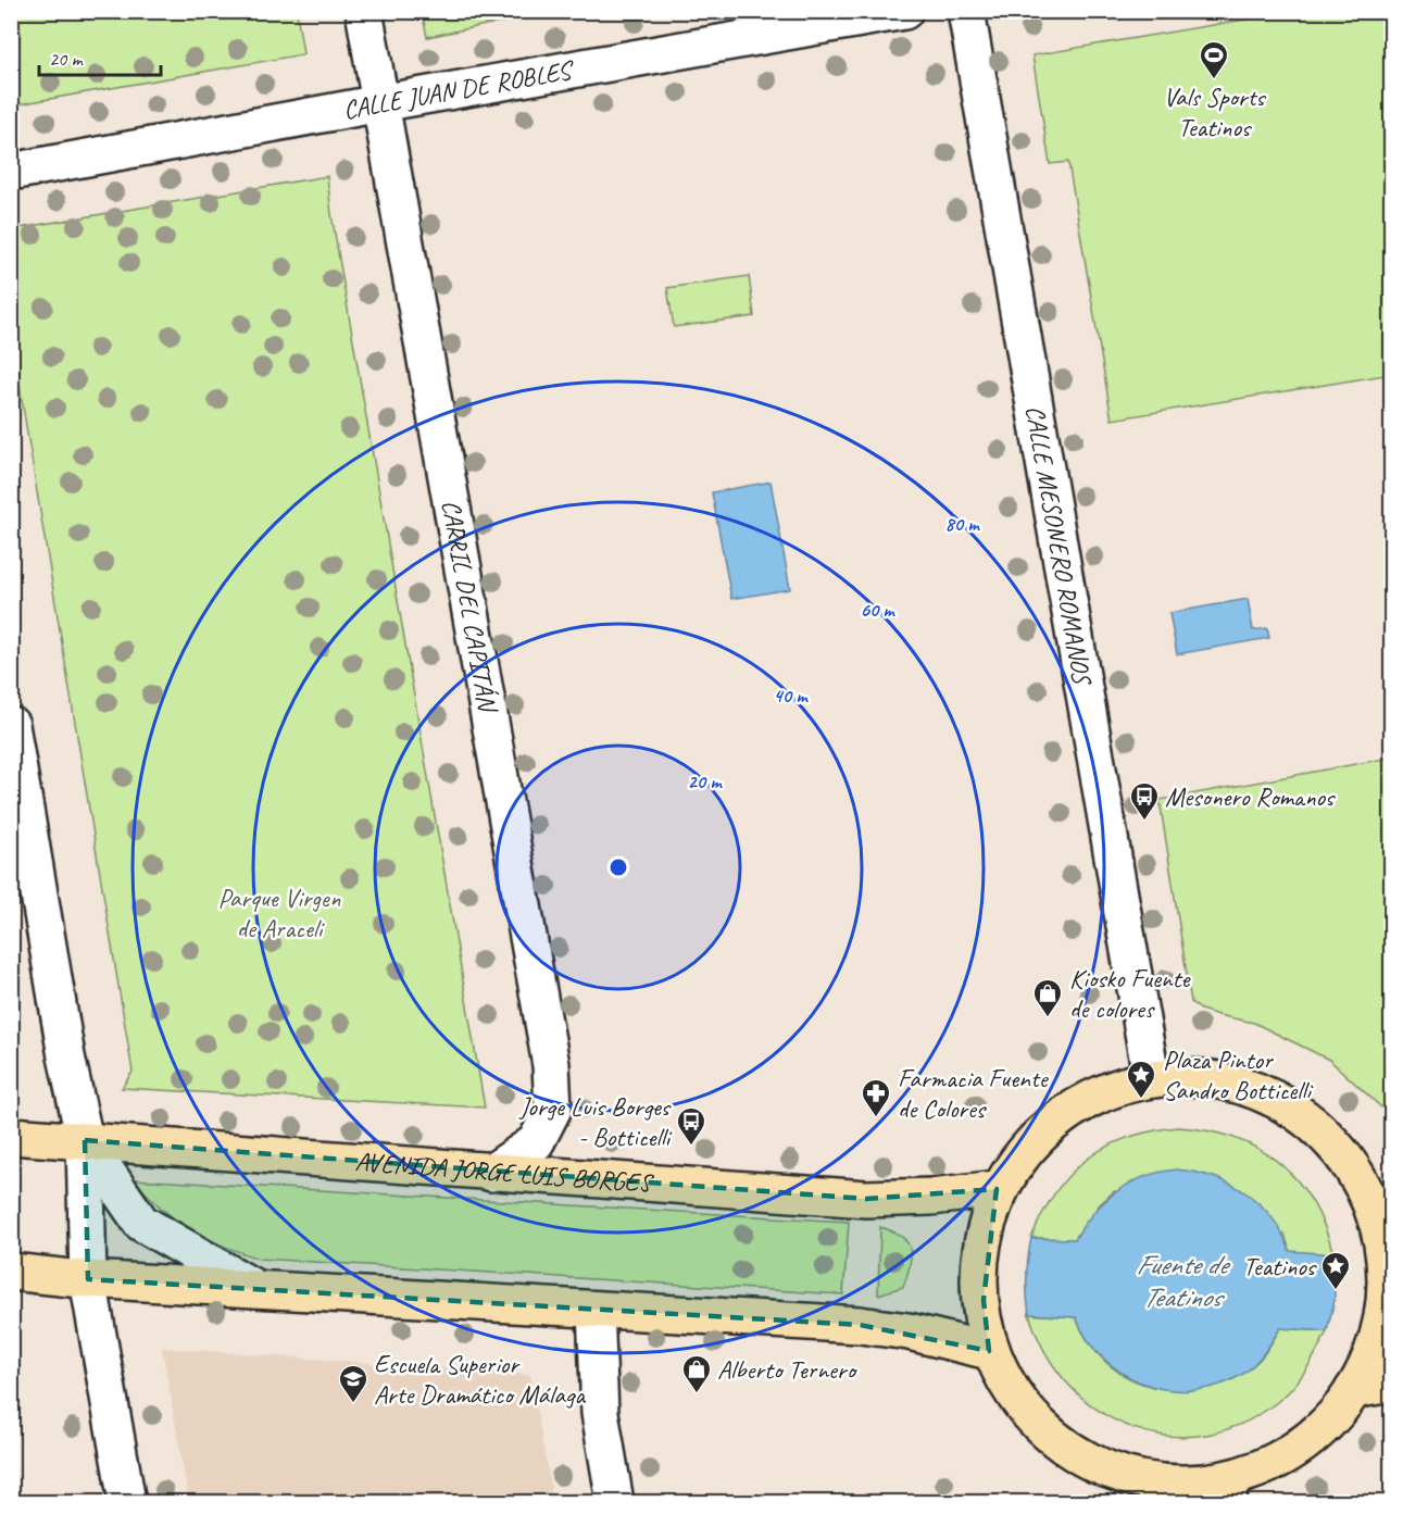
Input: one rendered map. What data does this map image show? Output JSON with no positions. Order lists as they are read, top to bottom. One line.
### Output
{"streets":{"main road":["AVENIDA JORGE LUIS BORGES"],"street":["CALLE JUAN DE ROBLES","CALLE MESONERO ROMANOS","CARRIL DEL CAPITÁN"]},"crossings":[["CALLE JUAN DE ROBLES","CARRIL DEL CAPITÁN"],["CARRIL DEL CAPITÁN","AVENIDA JORGE LUIS BORGES"]],"water":["Fuente de Teatinos"],"parks":["Parque Virgen de Araceli"],"places":{"sports":["Vals Sports Teatinos"],"bus stop":["Mesonero Romanos","Jorge Luis Borges - Botticelli"],"shop":["Kiosko Fuente de colores","Alberto Ternero"],"place":["Plaza Pintor Sandro Botticelli","Teatinos"],"pharmacy":["Farmacia Fuente de Colores"],"school or university":["Escuela Superior Arte Dramático Málaga"]},"scale_bar":"20 m","rings":["80 m","60 m","40 m","20 m"]}
